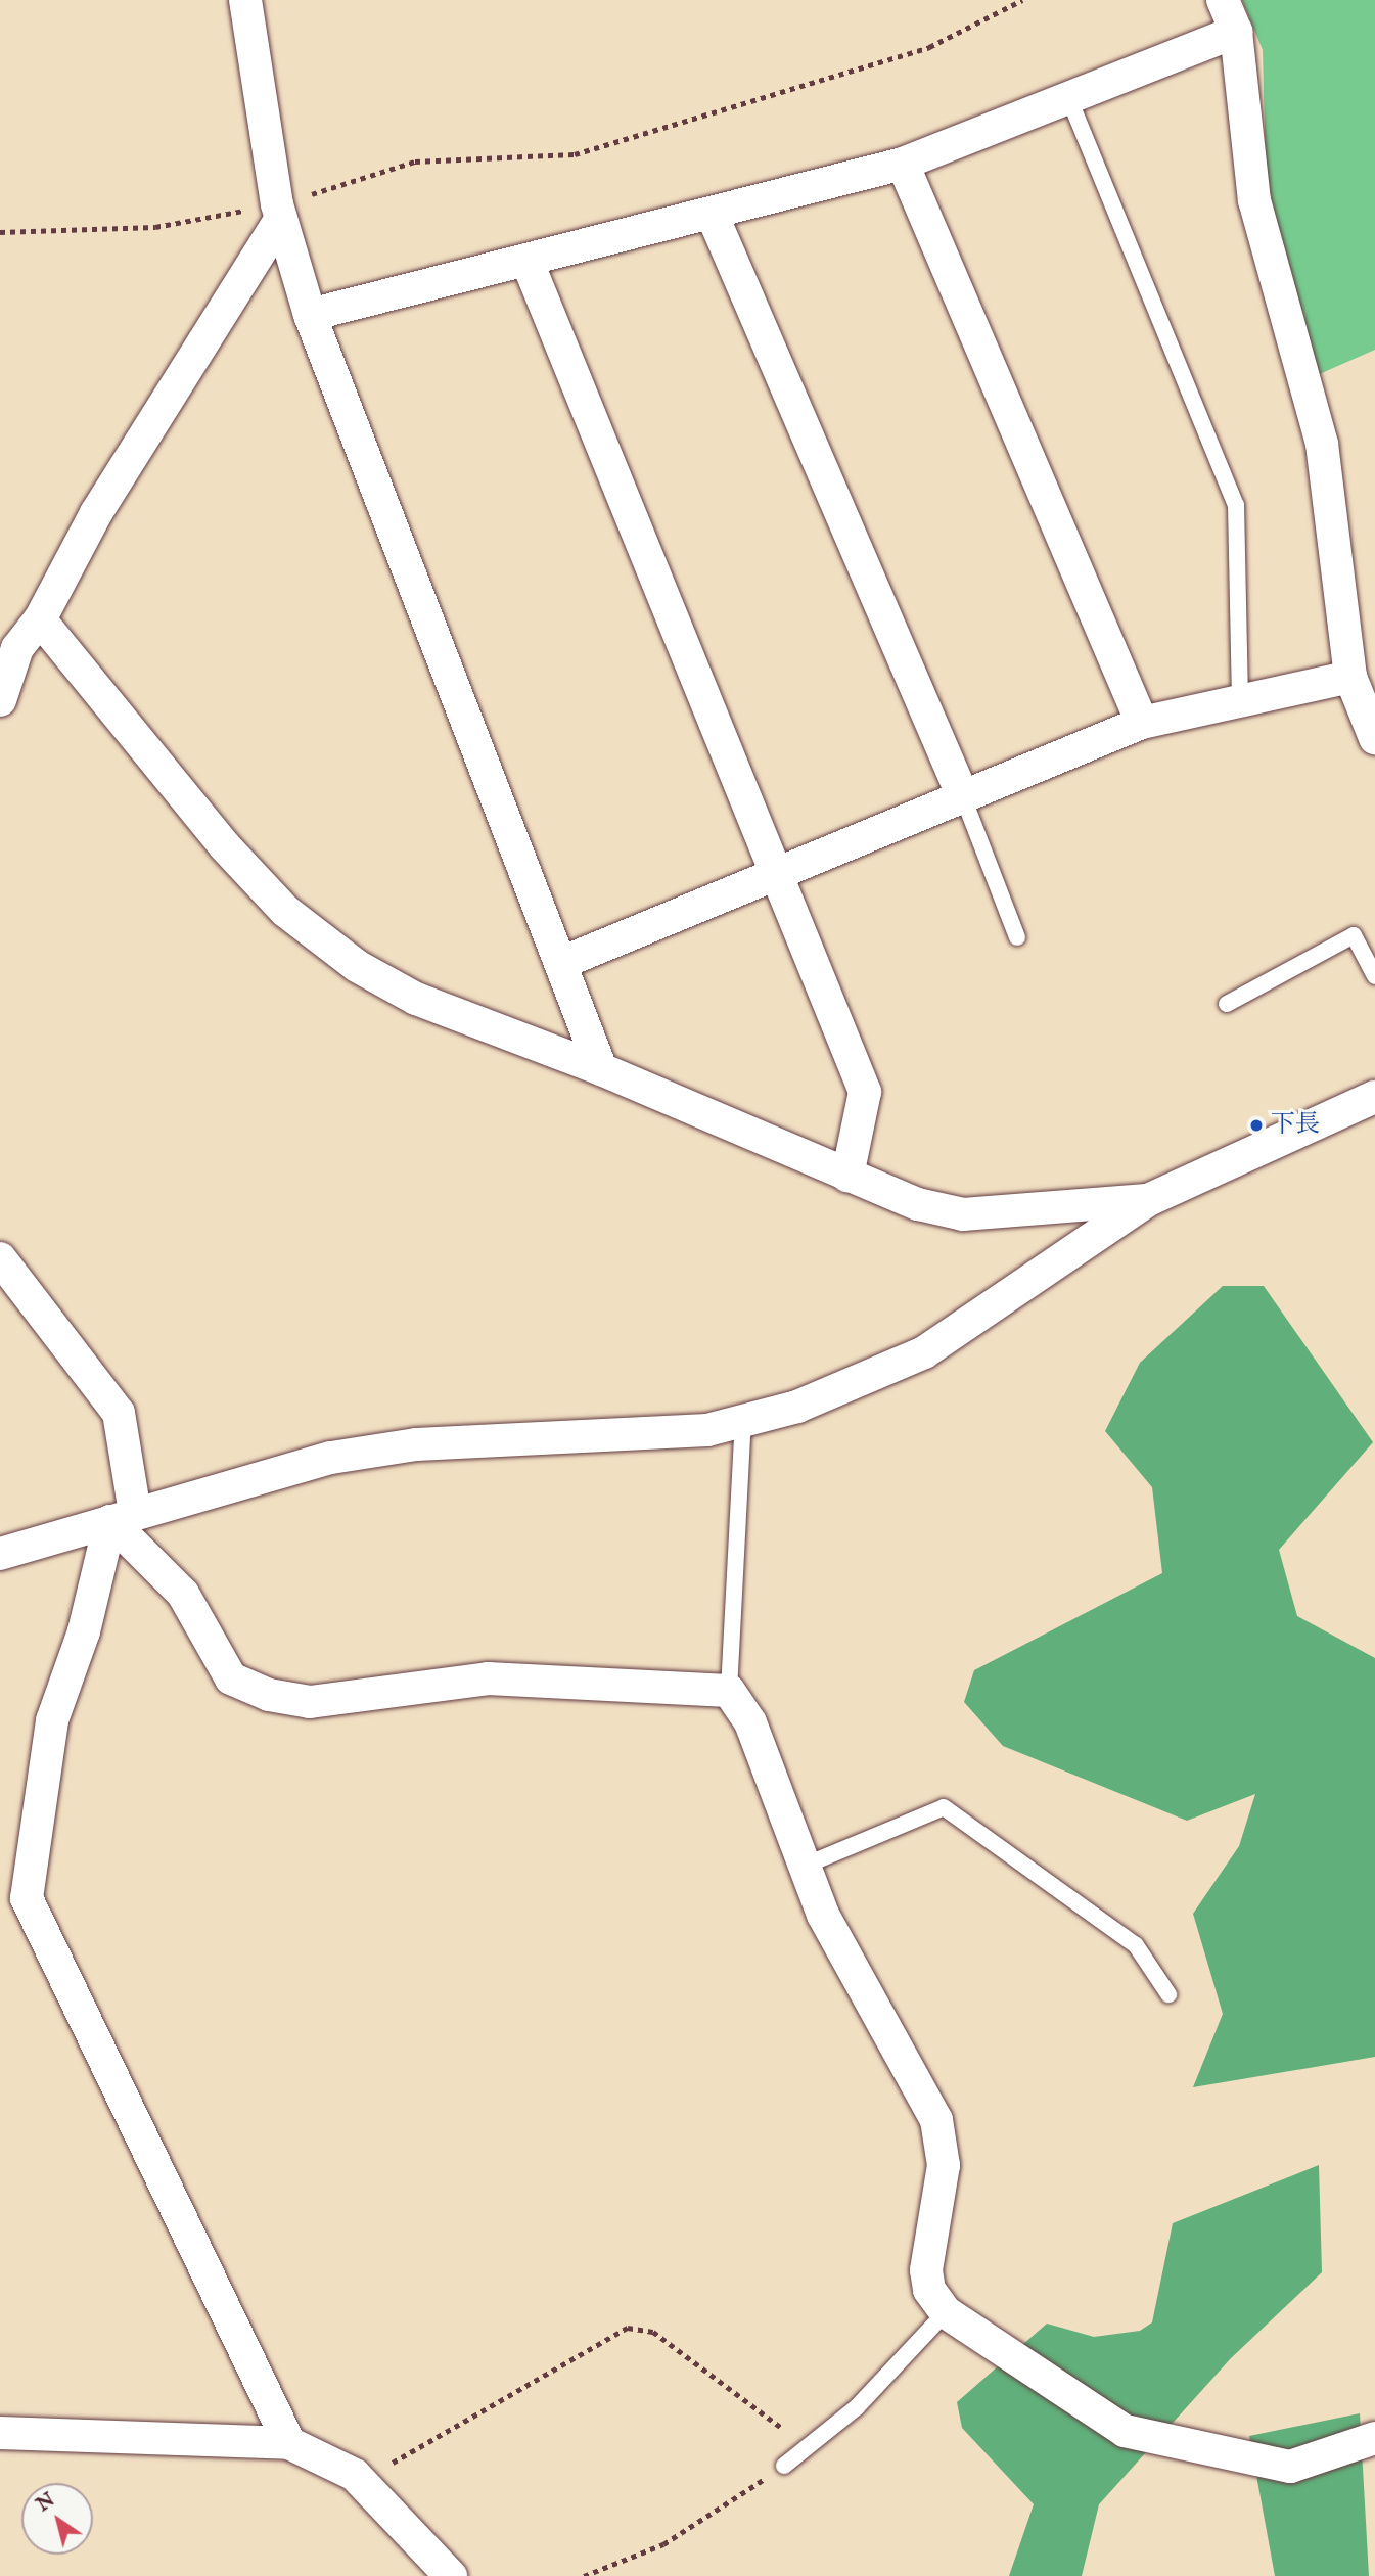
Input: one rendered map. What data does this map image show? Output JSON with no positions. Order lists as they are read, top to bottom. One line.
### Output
{"places":["下長"],"north":"top left"}
